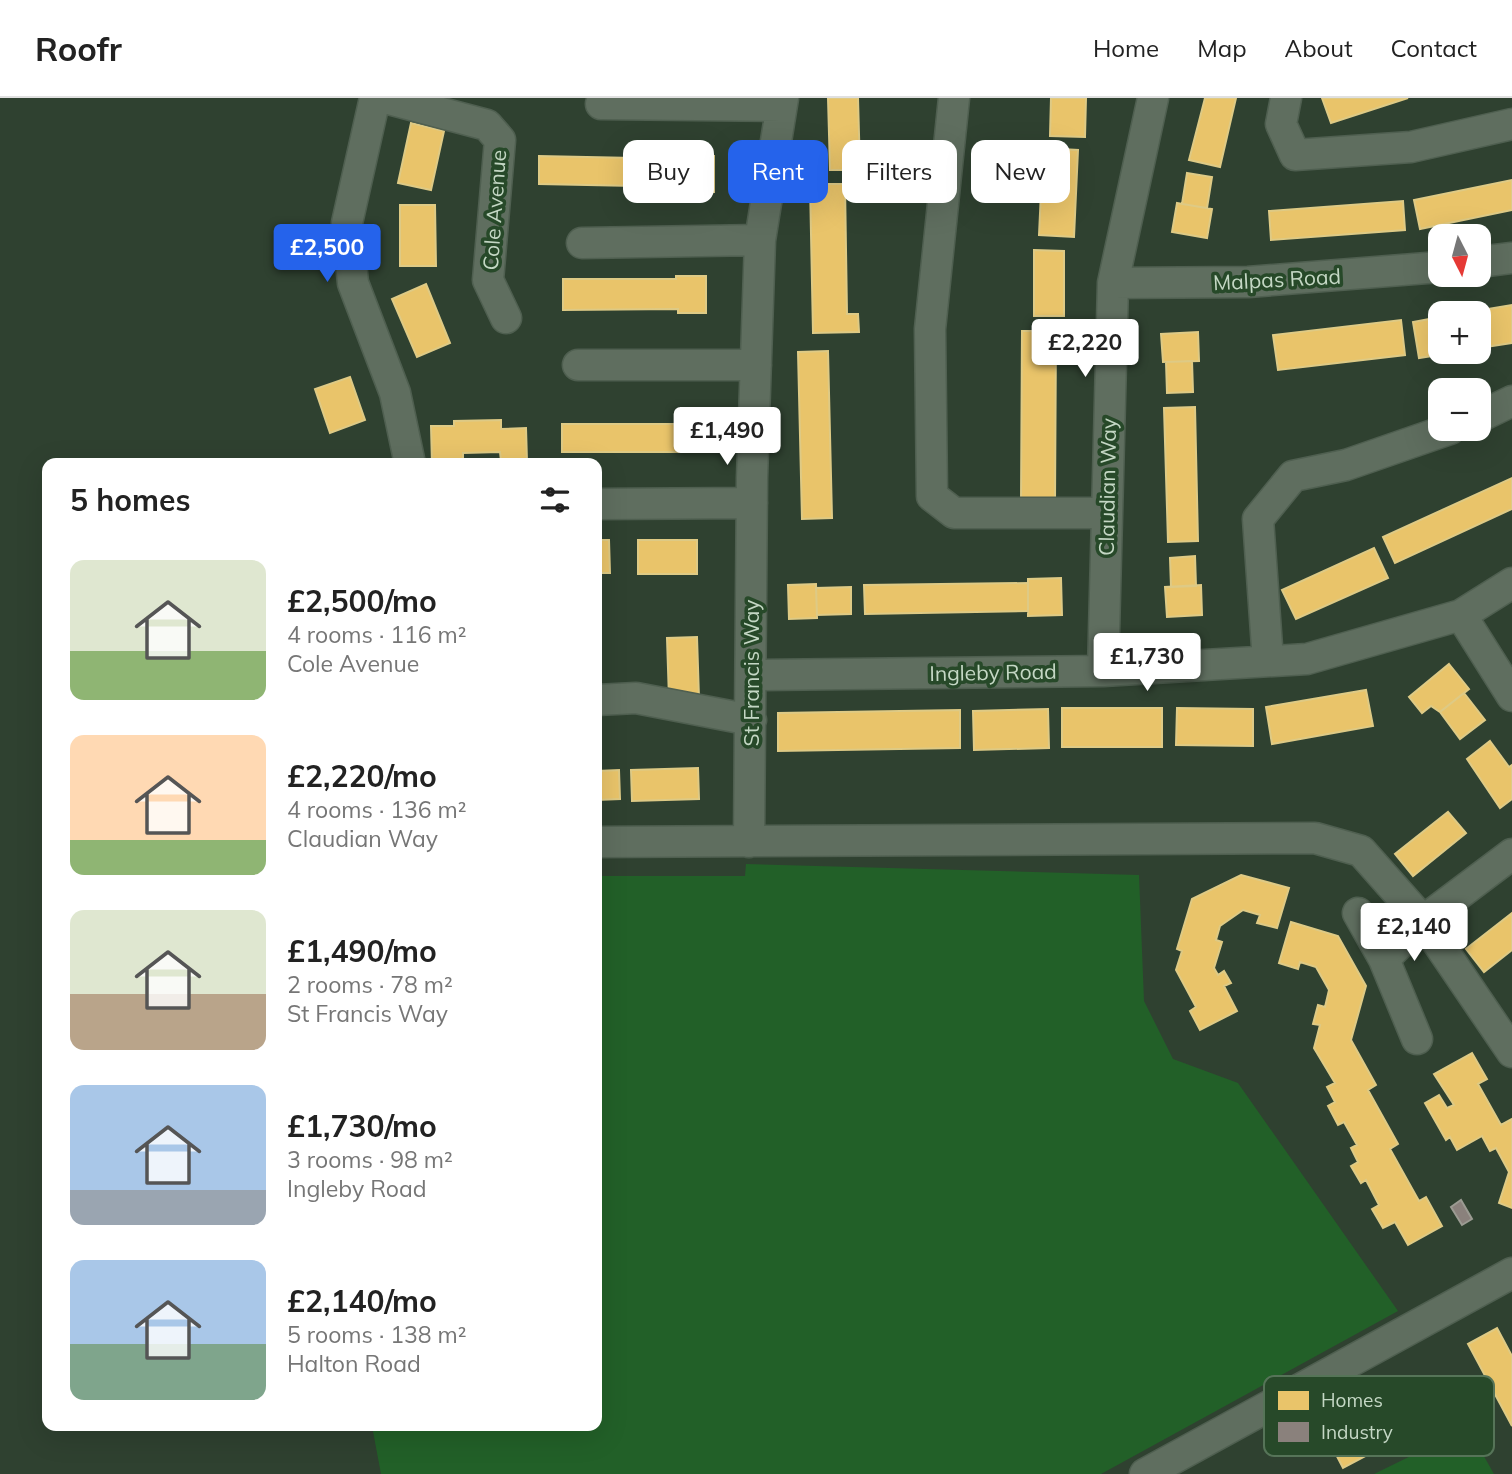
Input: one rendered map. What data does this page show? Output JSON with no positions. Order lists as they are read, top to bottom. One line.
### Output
{"streets":{"street":["Cole Avenue","Malpas Road","Claudian Way","Ingleby Road","St Francis Way"]},"crossings":[["Malpas Road","Claudian Way"],["Claudian Way","Ingleby Road"],["Ingleby Road","St Francis Way"]],"legend":["Homes","Industry"],"north":"bottom","page":{"header":"Roofr","nav":["Home","Map","About","Contact"],"chip":["Buy","Rent","Filters","New"],"map_buttons":["+","−"],"price":["£2,500","£2,220","£1,490","£1,730","£2,140"],"heading":"5 homes","list":[{"name":"£2,500/mo","note":"4 rooms · 116 m² · Cole Avenue"},{"name":"£2,220/mo","note":"4 rooms · 136 m² · Claudian Way"},{"name":"£1,490/mo","note":"2 rooms · 78 m² · St Francis Way"},{"name":"£1,730/mo","note":"3 rooms · 98 m² · Ingleby Road"},{"name":"£2,140/mo","note":"5 rooms · 138 m² · Halton Road"}]}}
